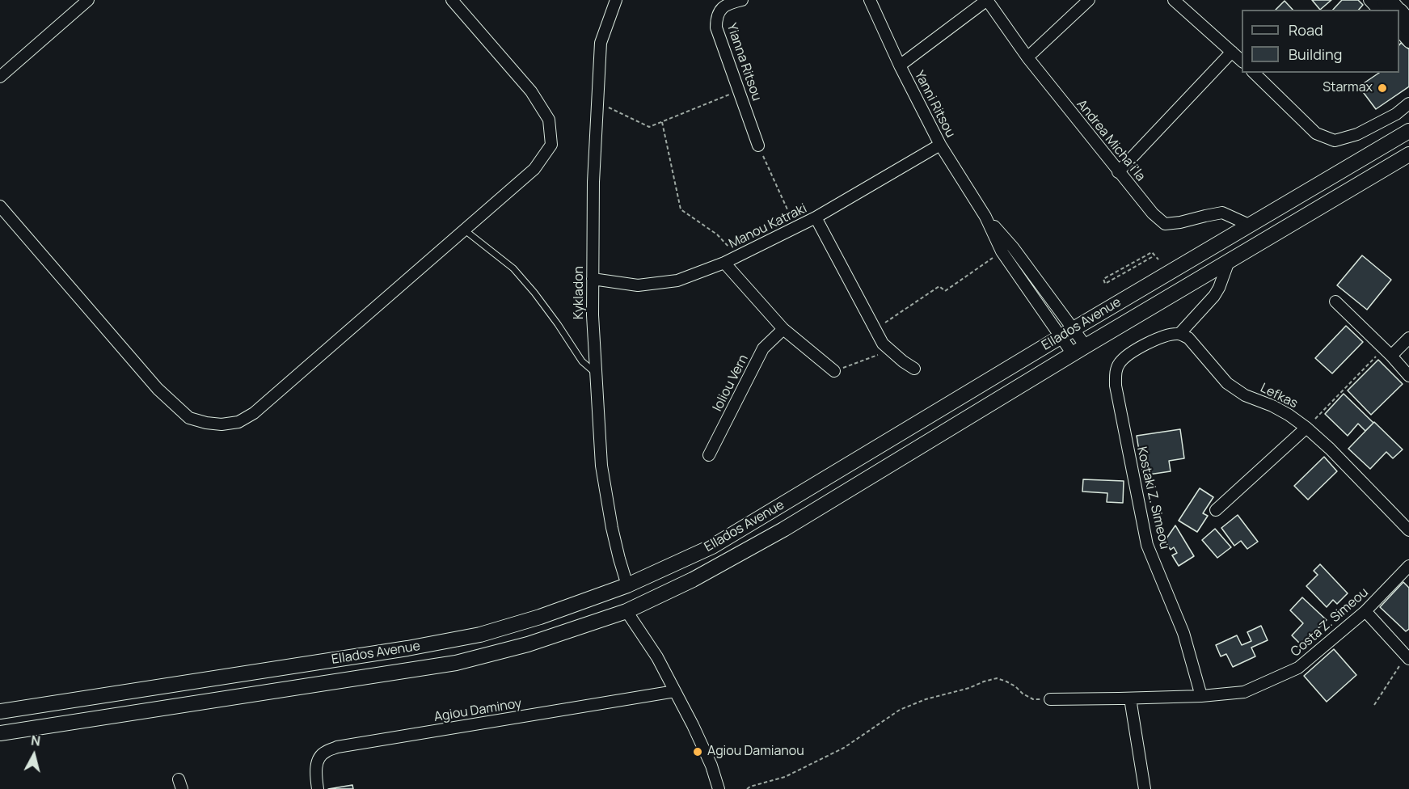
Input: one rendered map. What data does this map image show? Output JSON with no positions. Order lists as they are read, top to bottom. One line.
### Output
{"streets":{"main road":["Ellados Avenue"],"street":["Yianna Ritsou","Yanni Ritsou","Andrea Micha'i'la","Manou Katraki","Kykladon","Ioliou Vern","Lefkas","Kostaki Z. Simeou","Costa Z. Simeou","Agiou Daminoy"]},"crossings":[["Yanni Ritsou","Manou Katraki"],["Yanni Ritsou","Ellados Avenue"],["Andrea Micha'i'la","Ellados Avenue"],["Manou Katraki","Kykladon"],["Kykladon","Ellados Avenue"],["Lefkas","Kostaki Z. Simeou"],["Kostaki Z. Simeou","Costa Z. Simeou"]],"places":["Starmax","Agiou Damianou"],"legend":["Road","Building"],"north":"top"}
